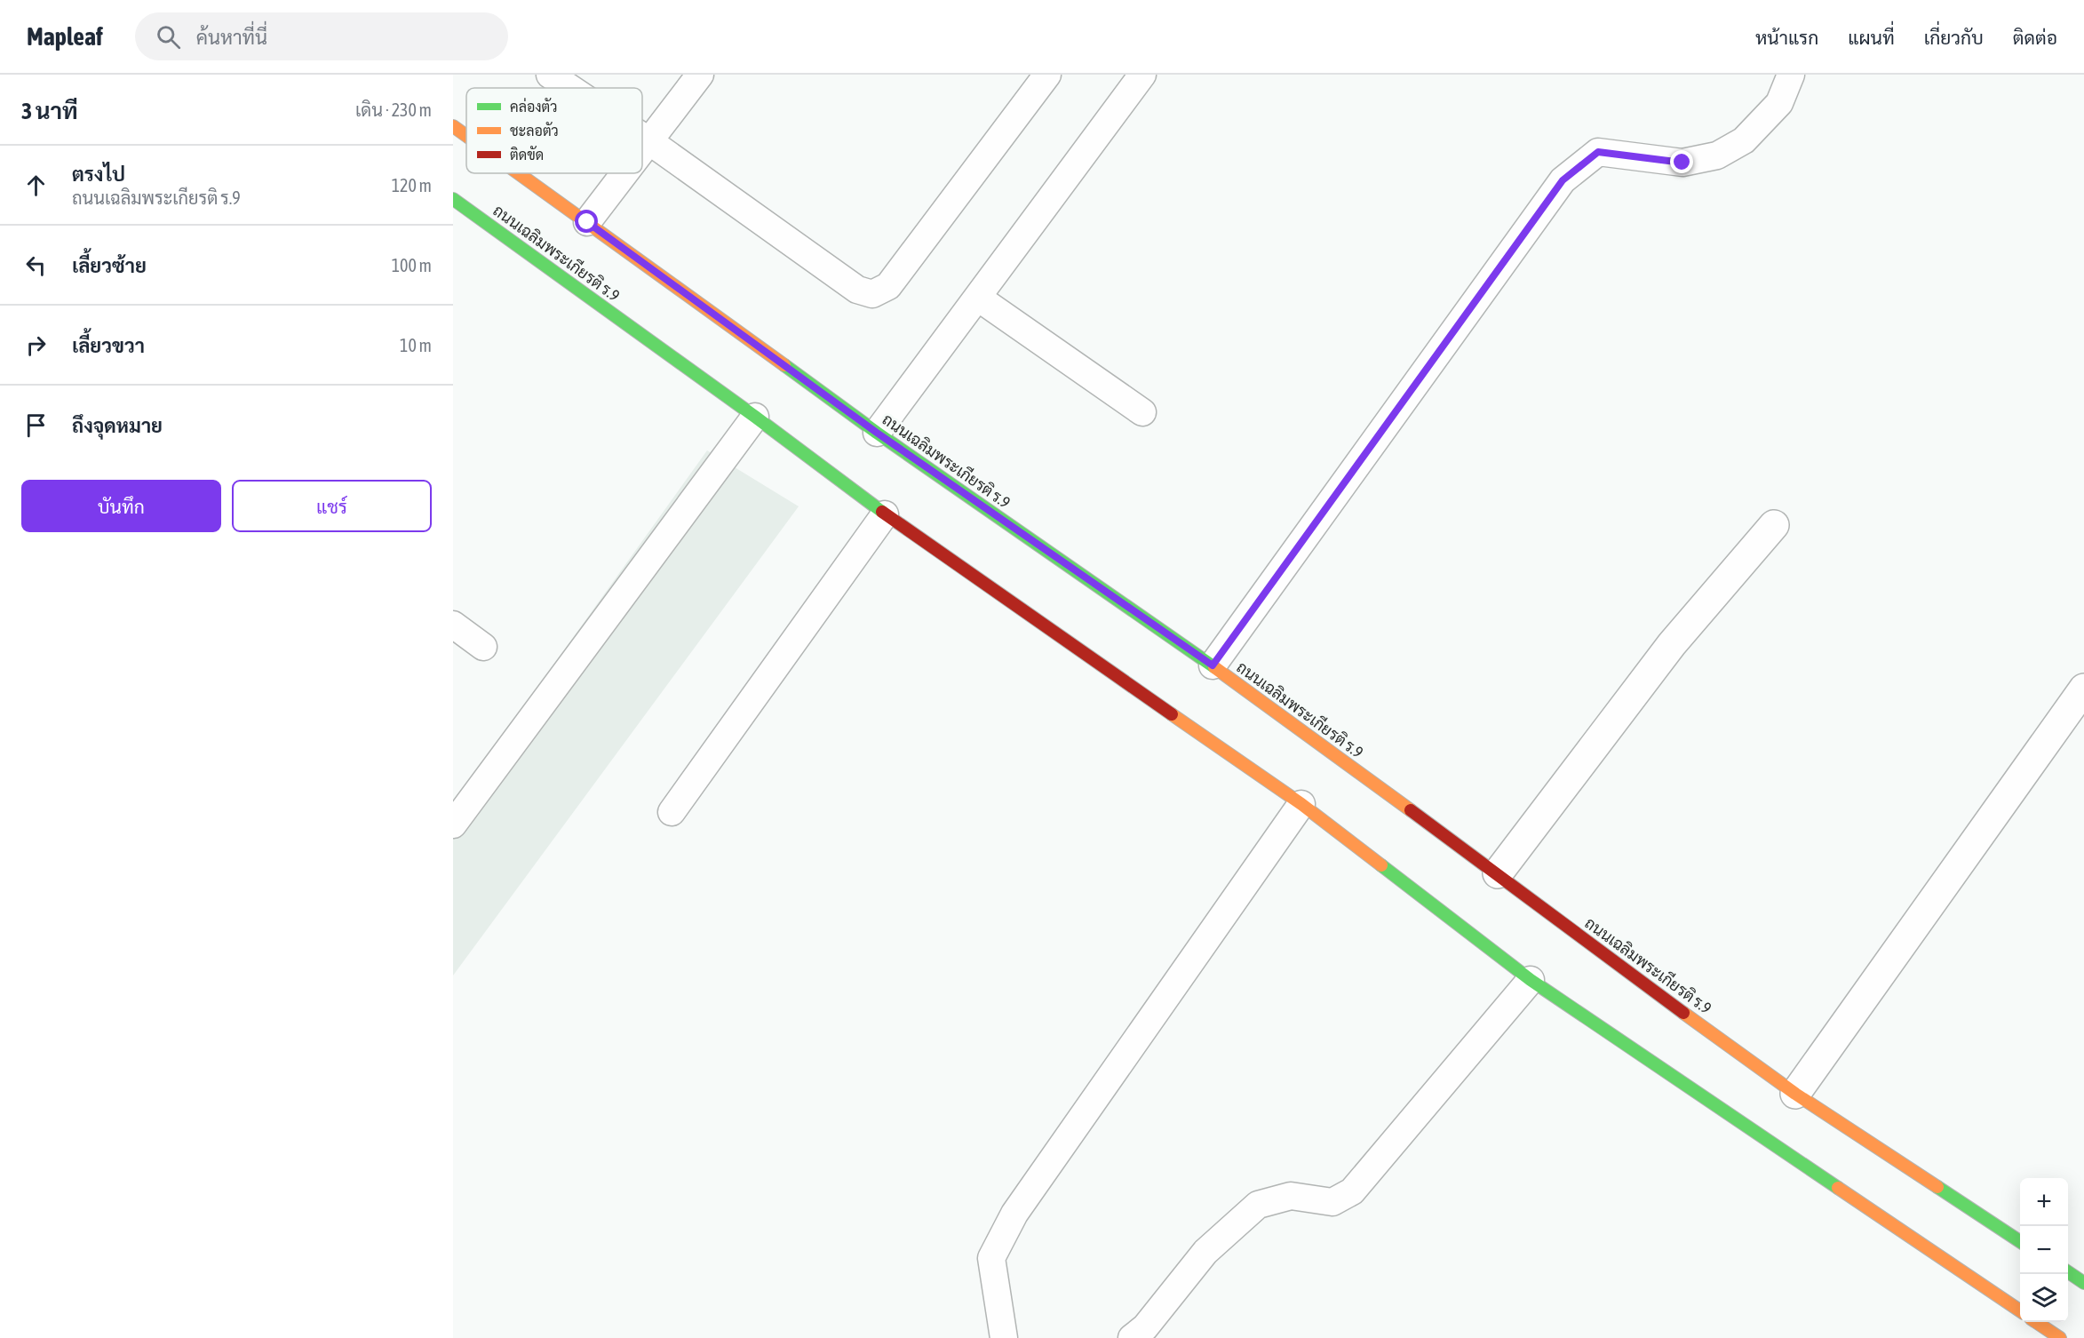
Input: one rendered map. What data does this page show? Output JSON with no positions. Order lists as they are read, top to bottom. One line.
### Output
{"streets":{"main road":["ถนนเฉลิมพระเกียรติ ร.9"]},"legend":["คล่องตัว","ชะลอตัว","ติดขัด"],"page":{"header":"Mapleaf","search":"ค้นหาที่นี่","nav":["หน้าแรก","แผนที่","เกี่ยวกับ","ติดต่อ"],"heading":["3 นาที","เดิน · 230 m"],"list":[["ตรงไป","ถนนเฉลิมพระเกียรติ ร.9","120 m"],["เลี้ยวซ้าย","100 m"],["เลี้ยวขวา","10 m"],"ถึงจุดหมาย"],"buttons":["บันทึก","แชร์"],"map_buttons":["+","−"]}}
